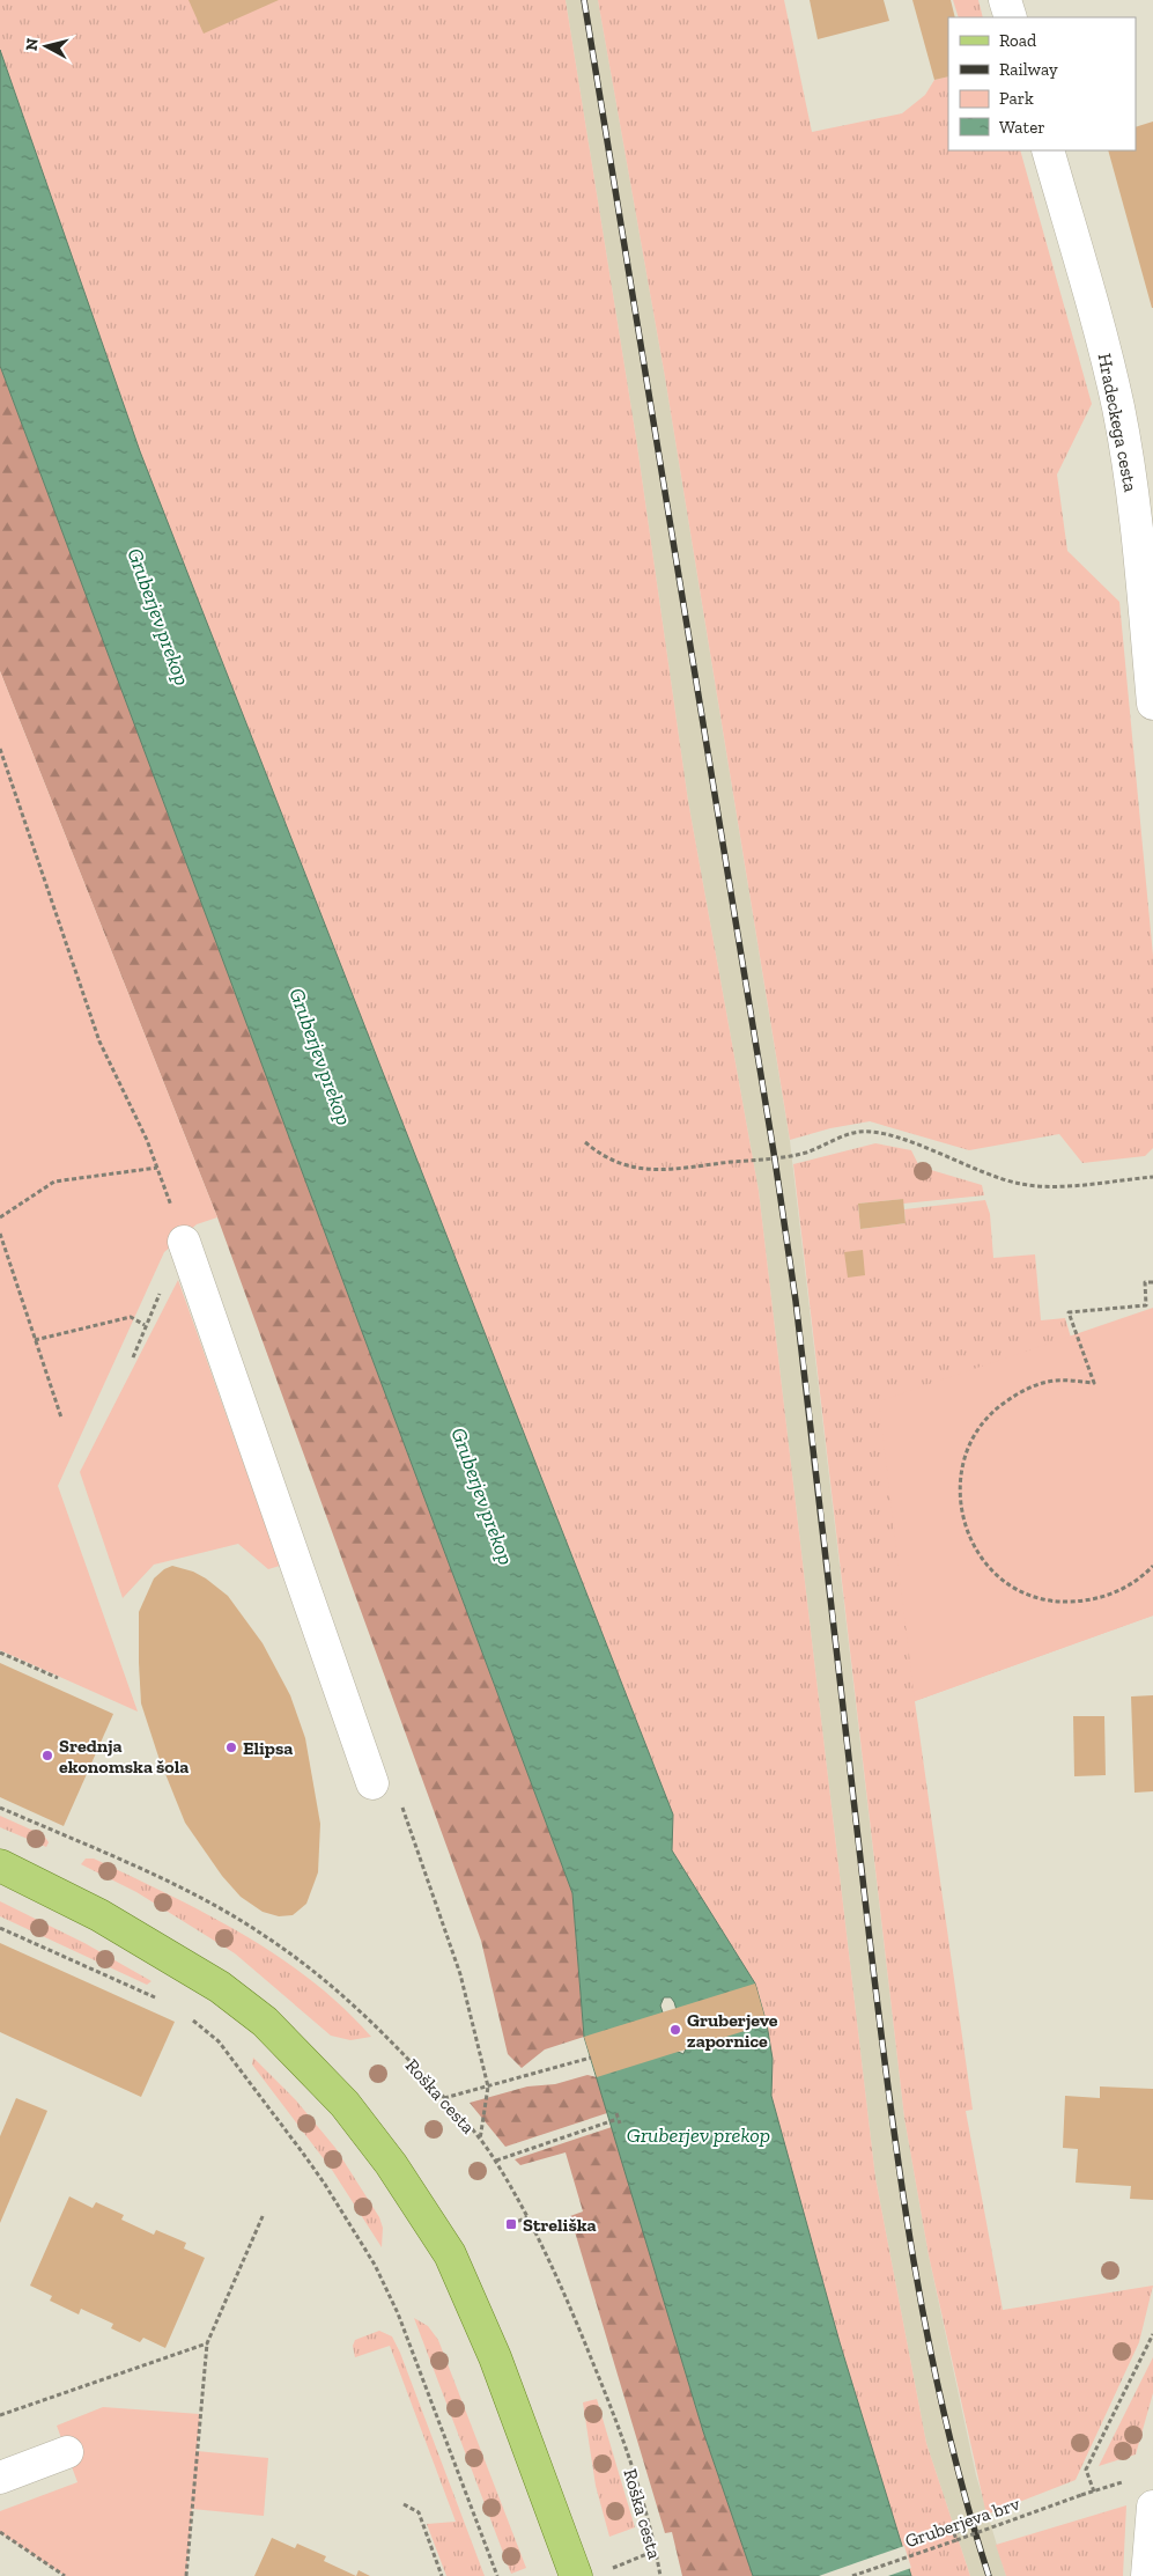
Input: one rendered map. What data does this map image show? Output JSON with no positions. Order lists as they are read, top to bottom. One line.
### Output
{"streets":{"street":["Hradeckega cesta"],"path":["Roška cesta","Gruberjeva brv"]},"water":["Gruberjev prekop"],"places":{"other":["Elipsa","Srednja ekonomska šola","Gruberjeve zapornice"],"transit":["Streliška"]},"legend":["Road","Railway","Park","Water"],"north":"left"}
